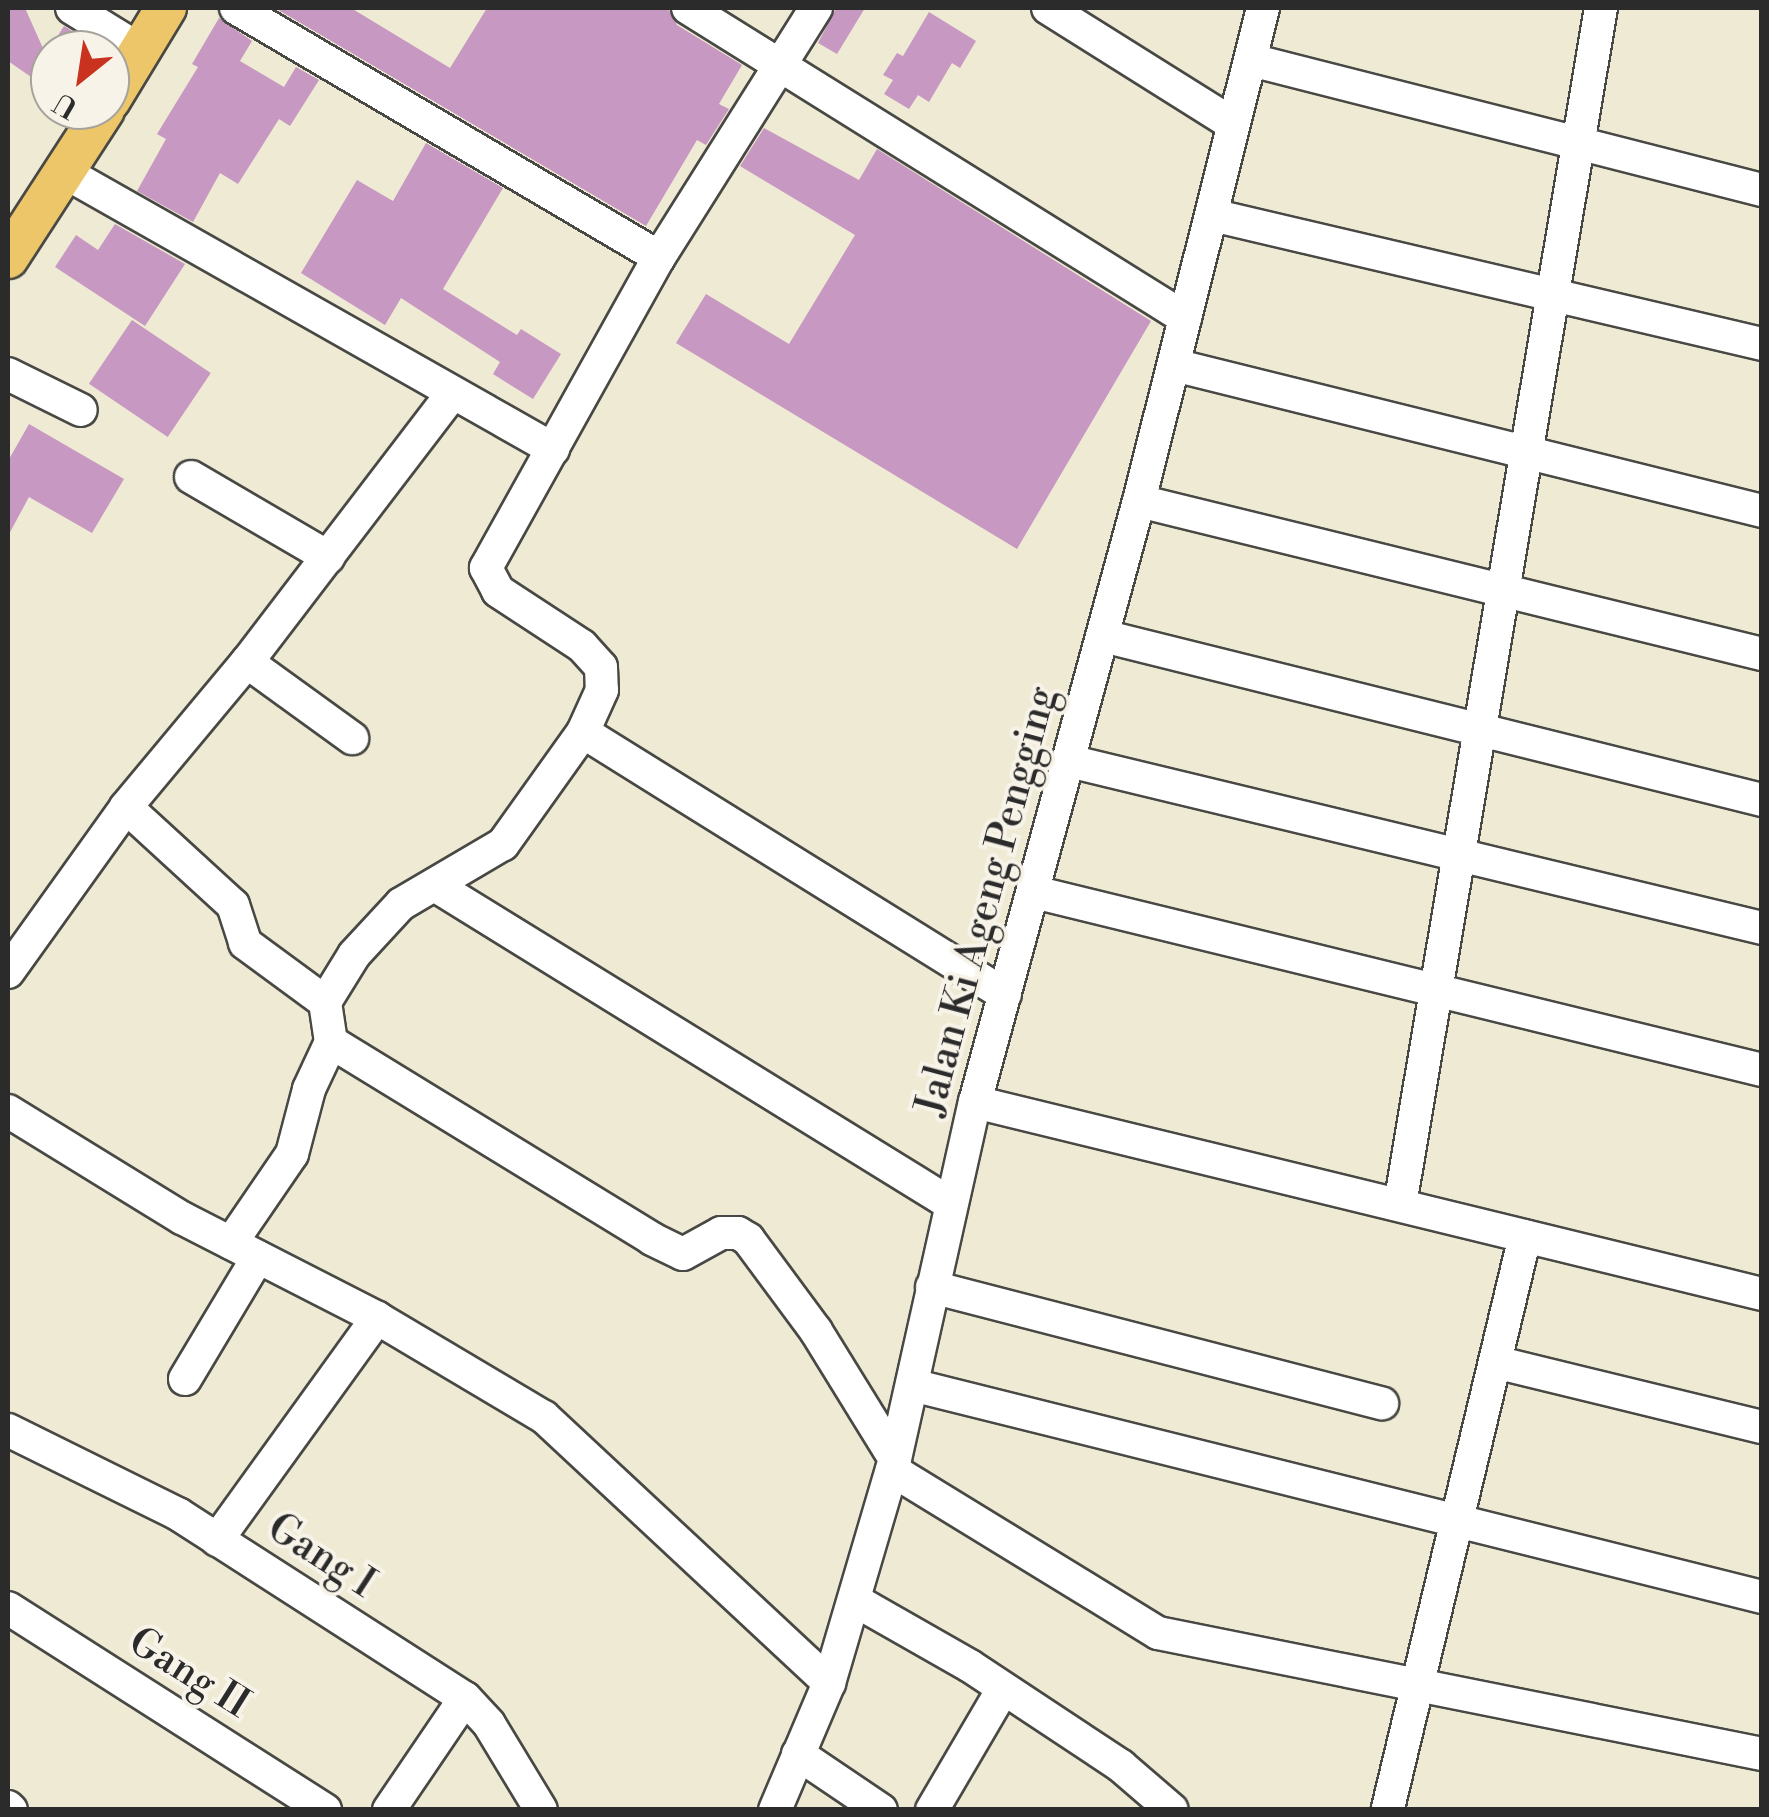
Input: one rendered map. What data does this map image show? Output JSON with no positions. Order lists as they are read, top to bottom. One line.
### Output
{"streets":{"street":["Jalan Ki Ageng Pengging","Gang I","Gang II"]},"north":"bottom left"}
